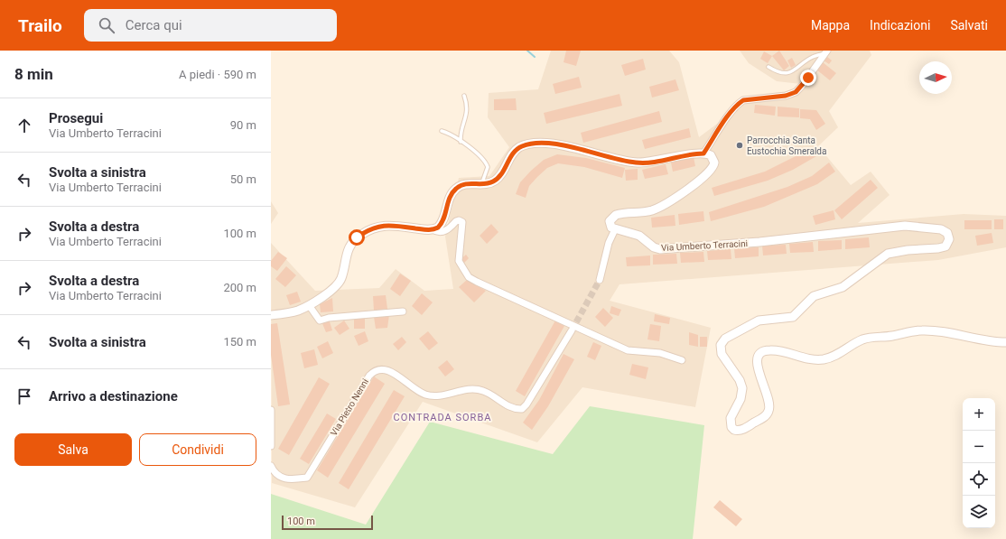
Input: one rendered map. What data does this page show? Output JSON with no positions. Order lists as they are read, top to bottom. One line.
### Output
{"streets":{"street":["Via Umberto Terracini","Via Pietro Nenni"]},"districts":["CONTRADA SORBA"],"places":["Parrocchia Santa Eustochia Smeralda"],"scale_bar":"100 m","north":"right","page":{"header":"Trailo","search":"Cerca qui","nav":["Mappa","Indicazioni","Salvati"],"heading":["8 min","A piedi · 590 m"],"list":[["Prosegui","Via Umberto Terracini","90 m"],["Svolta a sinistra","Via Umberto Terracini","50 m"],["Svolta a destra","Via Umberto Terracini","100 m"],["Svolta a destra","Via Umberto Terracini","200 m"],["Svolta a sinistra","150 m"],"Arrivo a destinazione"],"map_buttons":["+","−"],"buttons":["Salva","Condividi"],"scale":"100 m"}}
